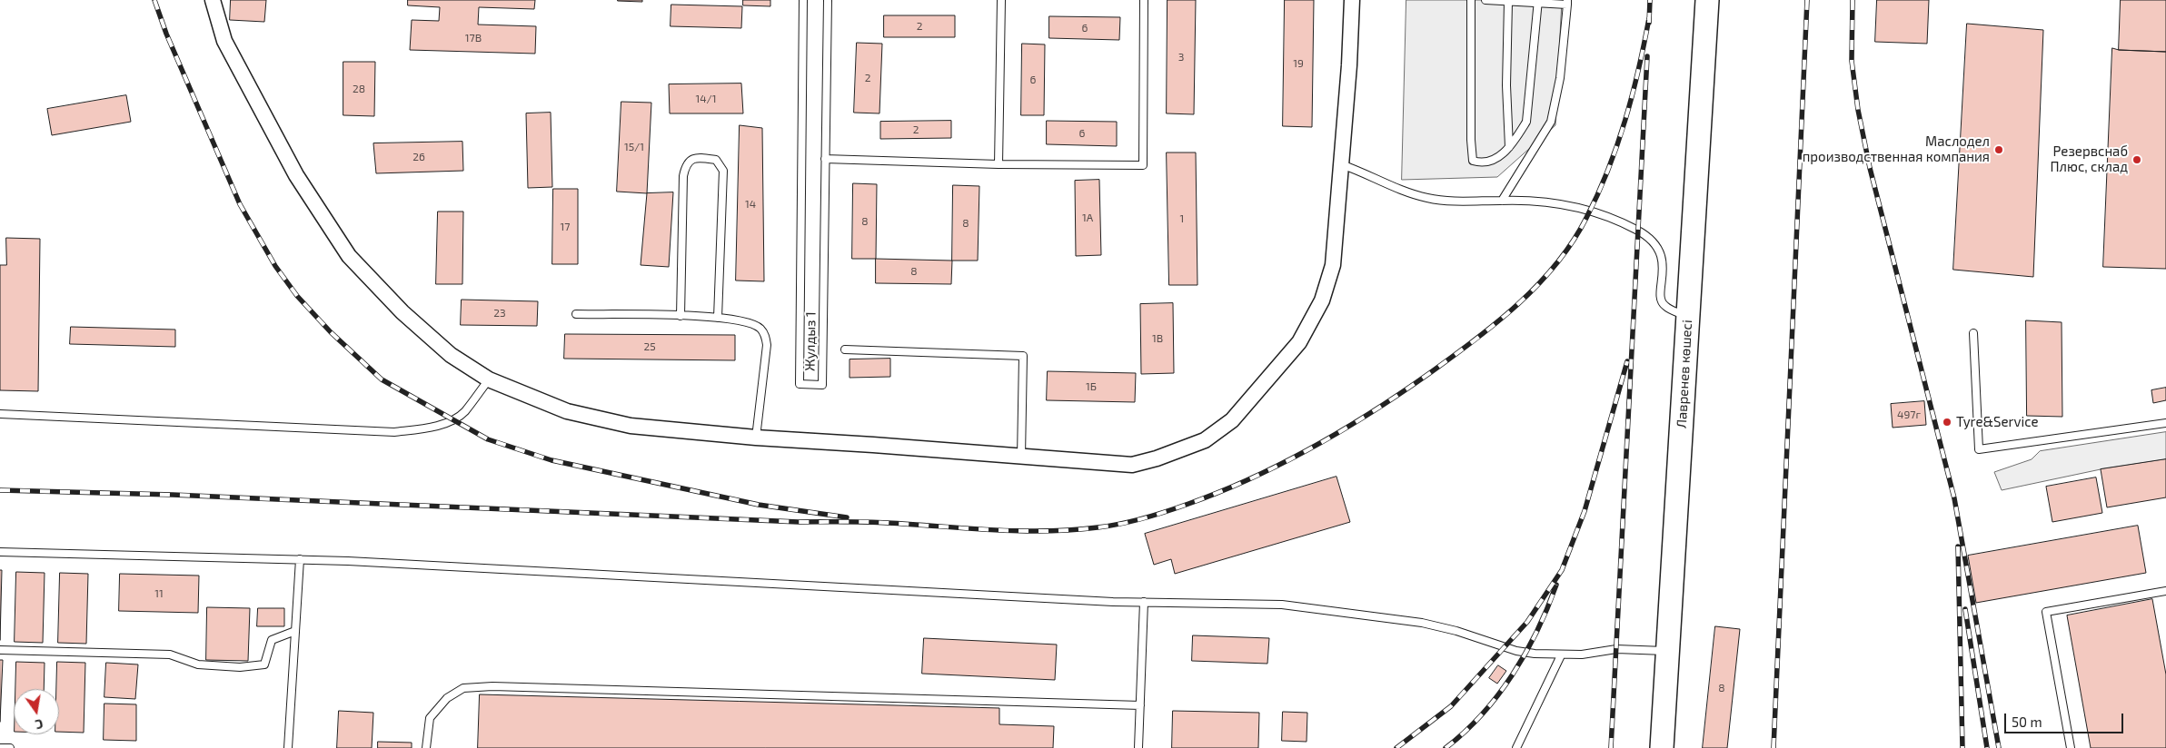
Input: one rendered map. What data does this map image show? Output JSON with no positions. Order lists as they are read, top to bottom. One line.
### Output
{"streets":{"main road":["Лавренев көшесі"],"lane":["Жулдыз 1"]},"places":["Маслодел производственная компания","Резервснаб Плюс, склад","Tyre&Service"],"house_numbers":["2","6","17В","3","19","2","6","28","14/1","2","6","15/1","26","14","1А","1","8","8","17","8","23","1В","25","1Б","497г","11","8"],"scale_bar":"50 m","north":"bottom"}
